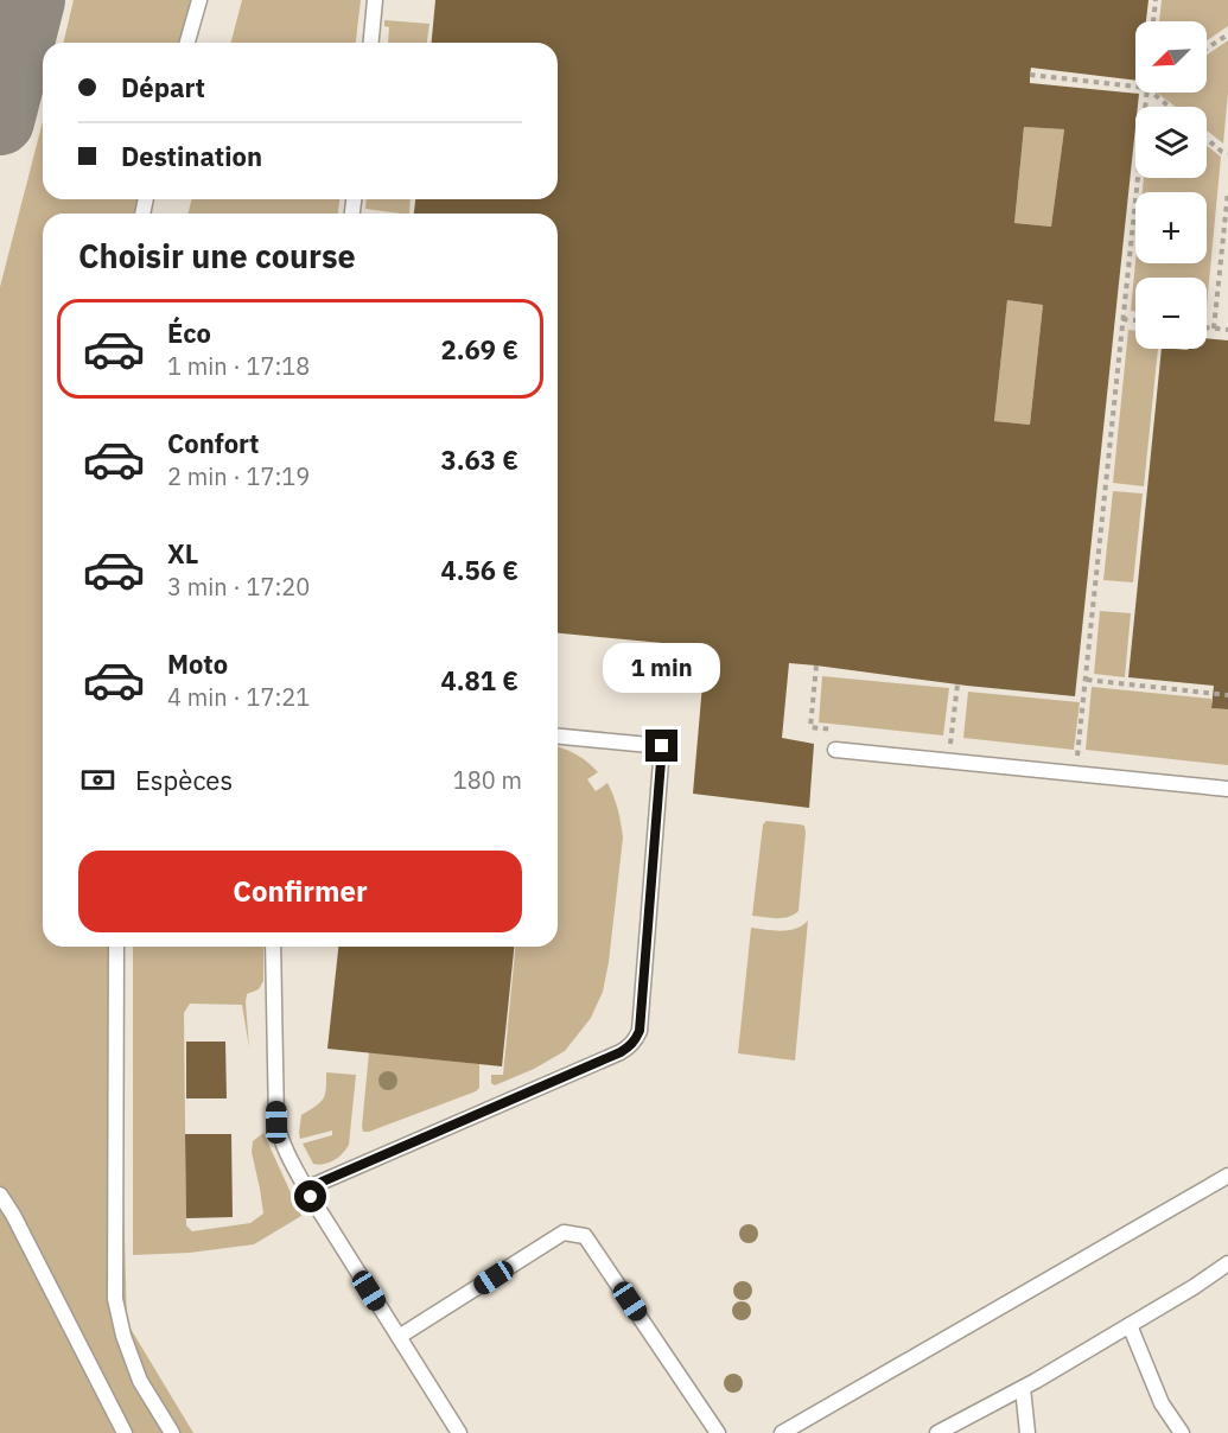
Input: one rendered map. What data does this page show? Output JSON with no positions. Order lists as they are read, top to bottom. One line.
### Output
{"north":"bottom left","page":{"map_buttons":["+","−"],"banner":["Départ","Destination"],"heading":"Choisir une course","list":[{"name":"Éco","note":"1 min · 17:18","value":"2.69 €"},{"name":"Confort","note":"2 min · 17:19","value":"3.63 €"},{"name":"XL","note":"3 min · 17:20","value":"4.56 €"},{"name":"Moto","note":"4 min · 17:21","value":"4.81 €"}],"bubble":"1 min","pay":["Espèces","180 m"],"buttons":"Confirmer"}}
